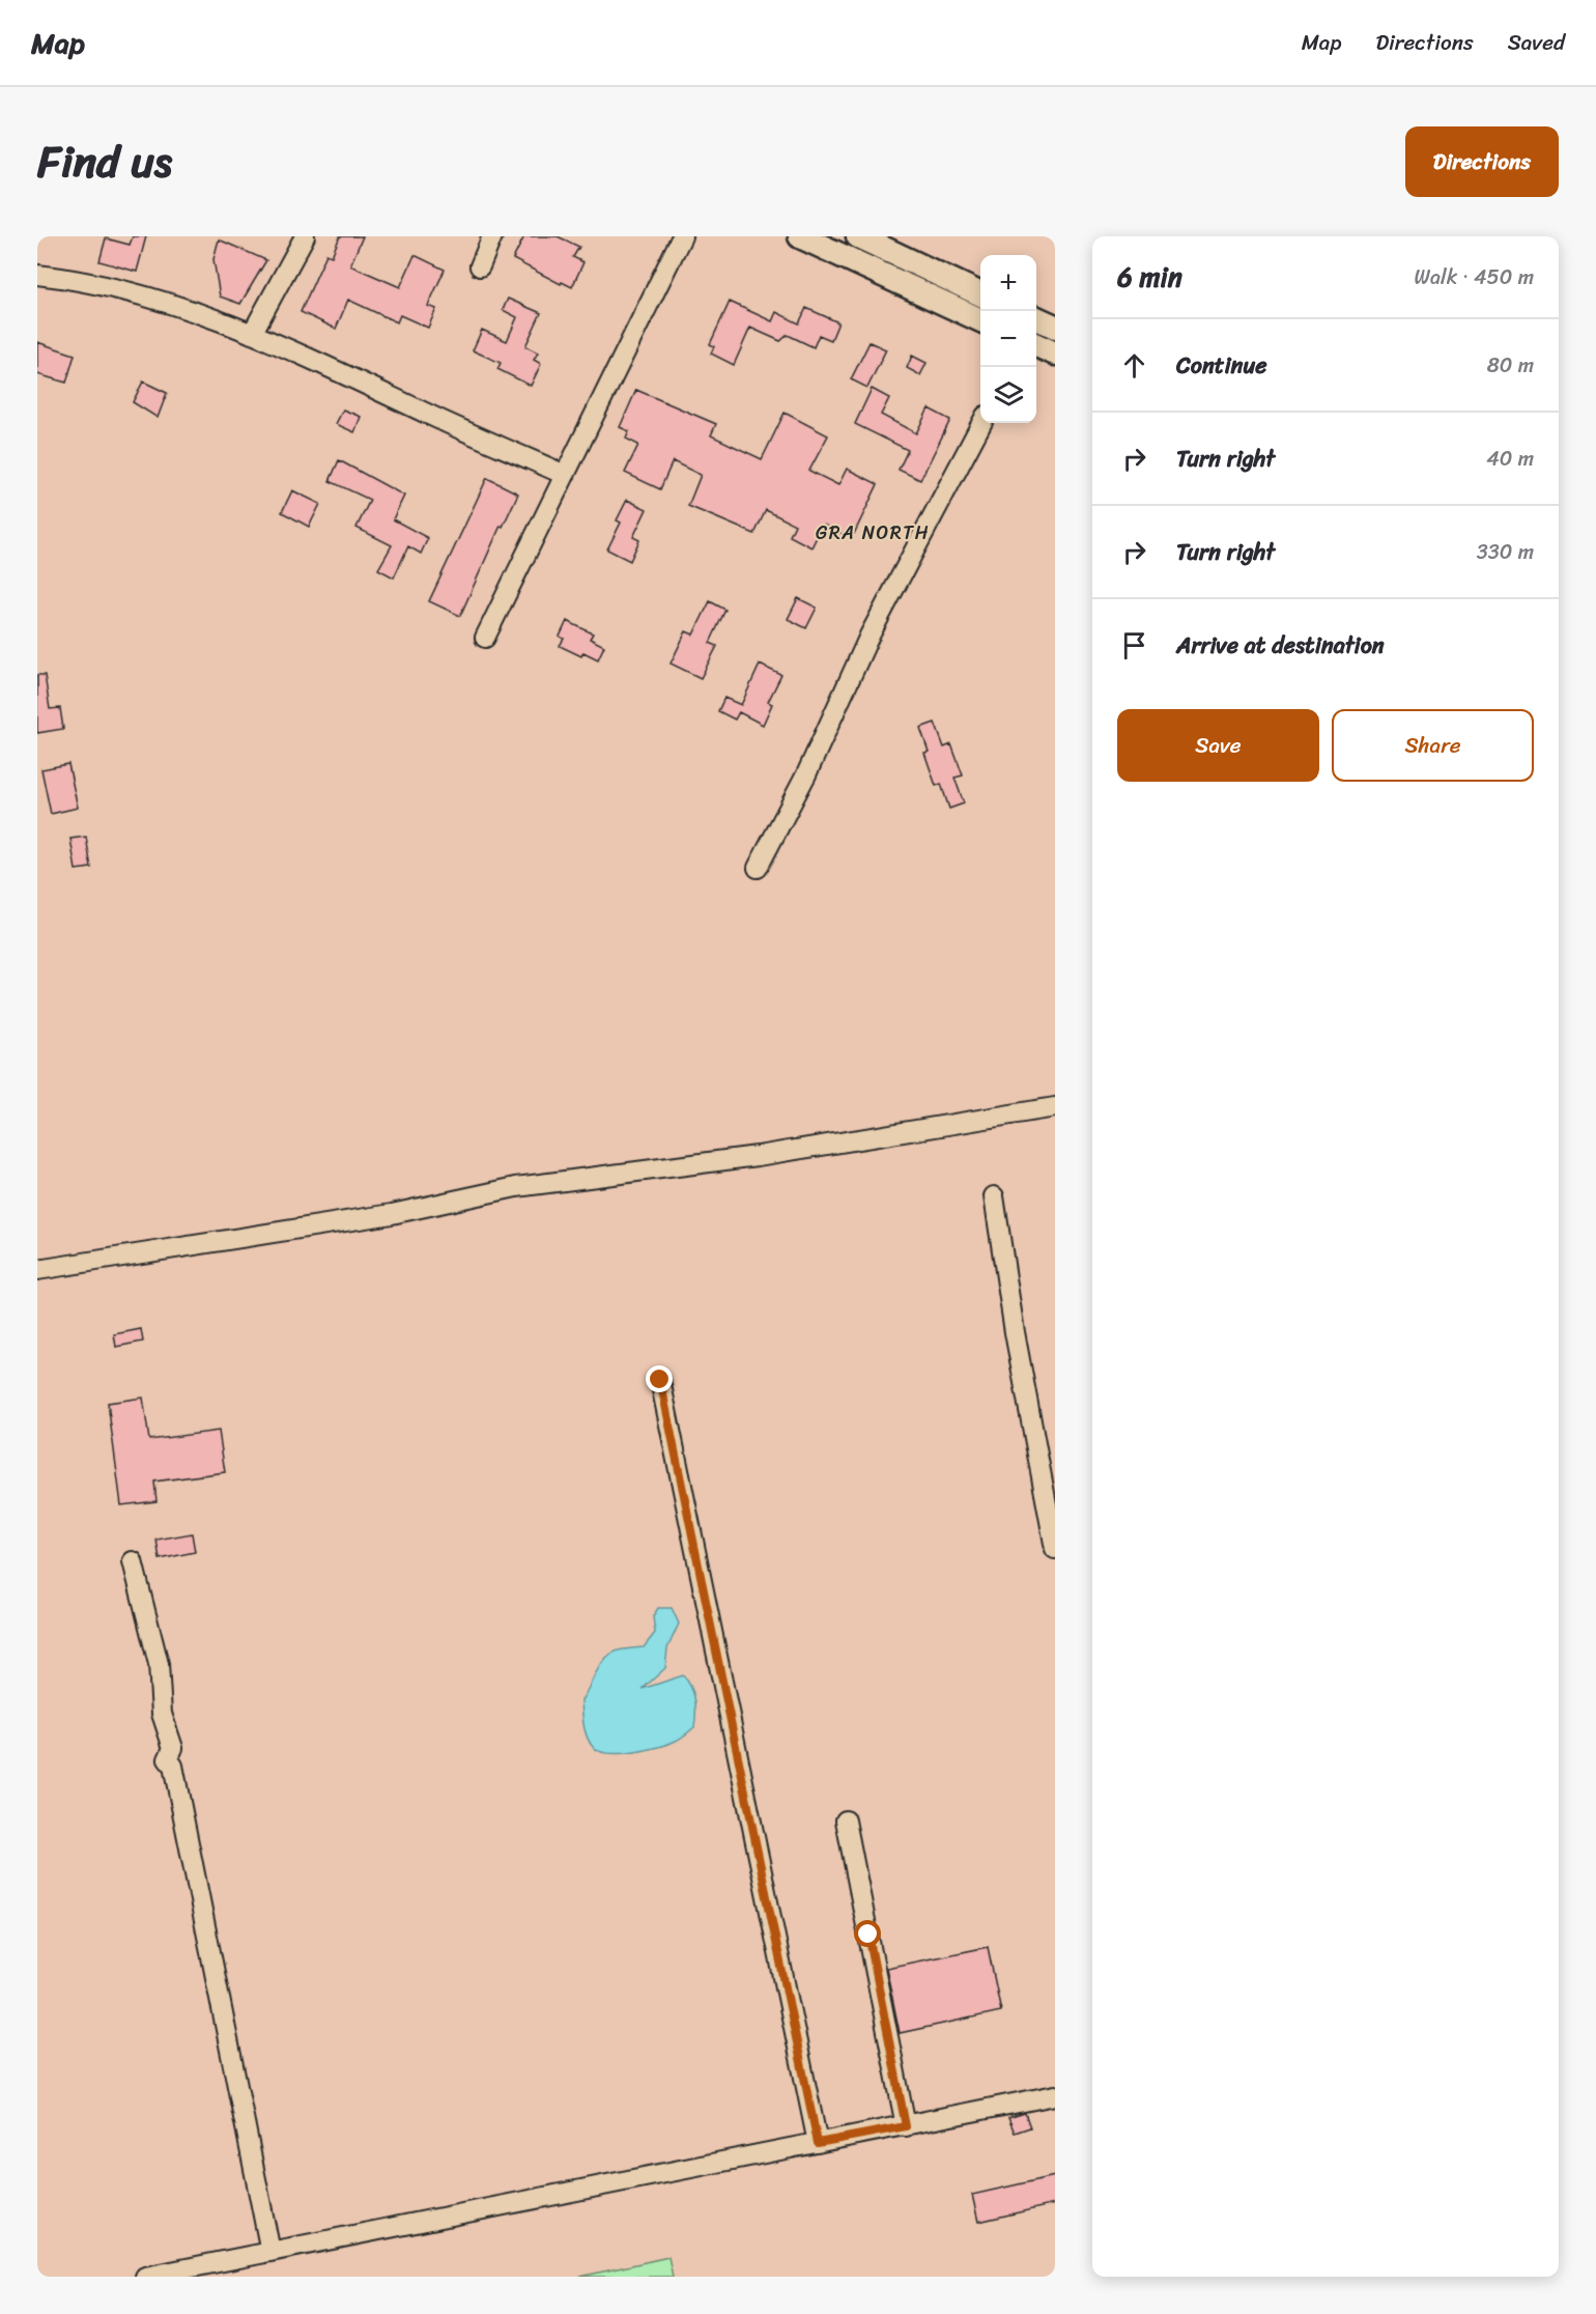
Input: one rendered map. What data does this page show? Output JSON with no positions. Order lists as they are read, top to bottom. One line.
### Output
{"districts":["GRA NORTH"],"page":{"header":"Map","nav":["Map","Directions","Saved"],"title":"Find us","buttons":["Directions",["Save","Share"]],"heading":["6 min","Walk · 450 m"],"map_buttons":["+","−"],"list":[["Continue","80 m"],["Turn right","40 m"],["Turn right","330 m"],"Arrive at destination"]}}
